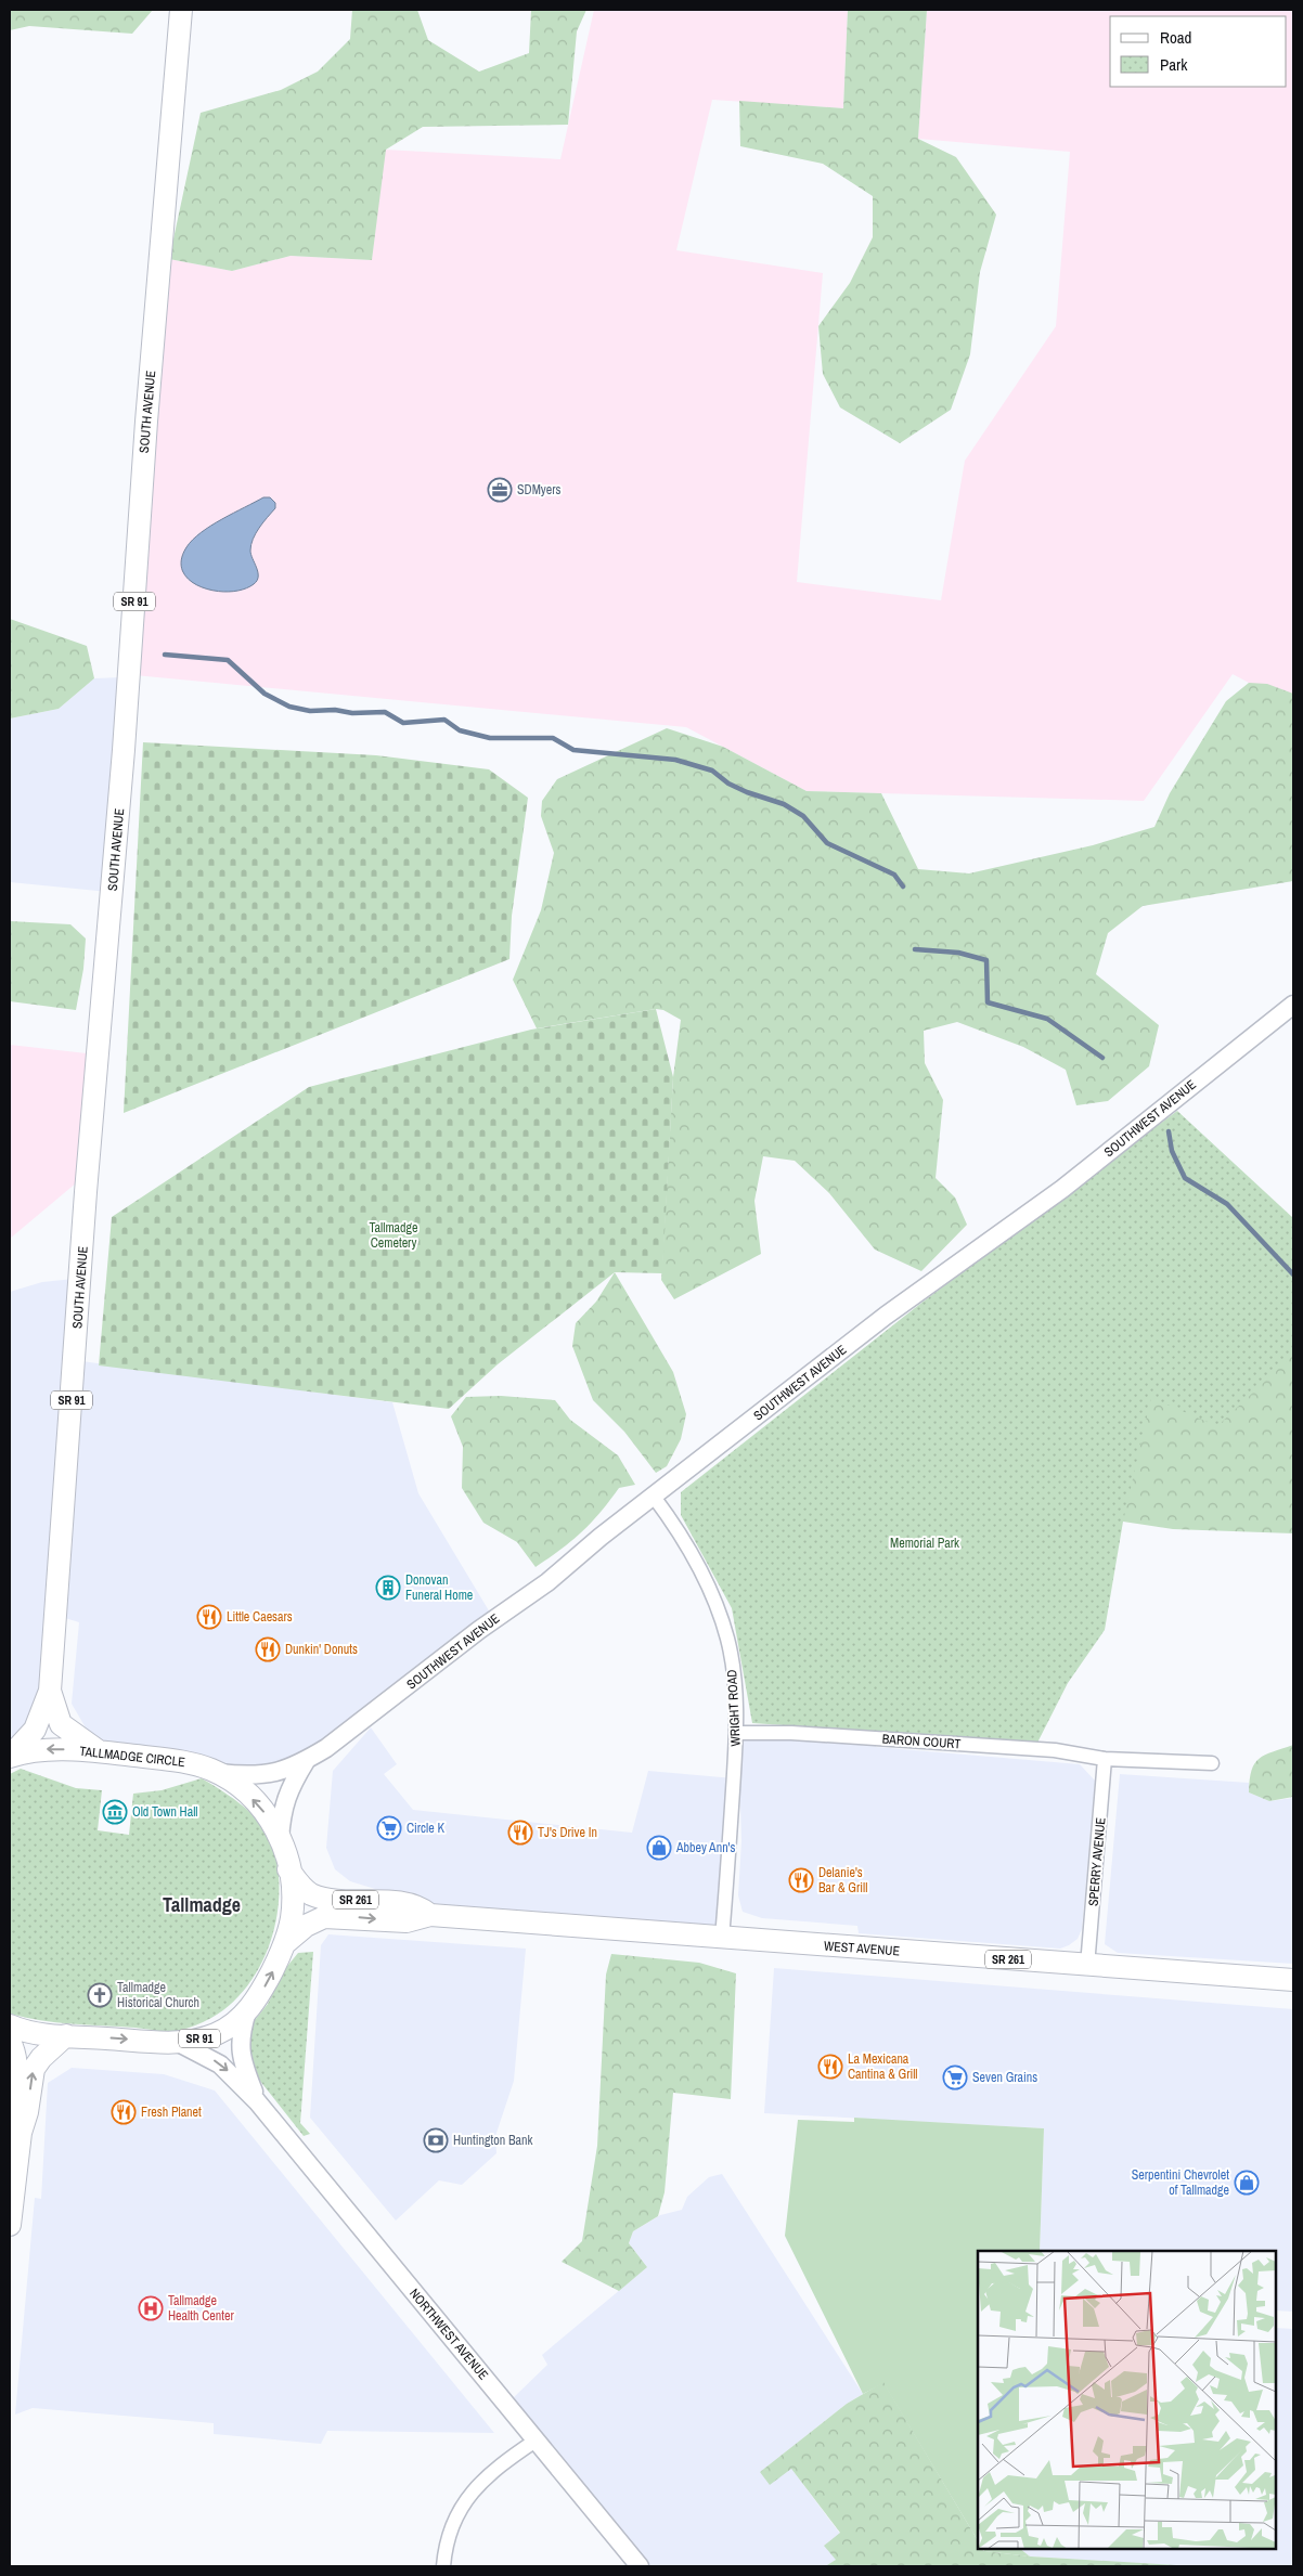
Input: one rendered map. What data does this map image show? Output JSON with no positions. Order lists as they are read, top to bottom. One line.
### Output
{"streets":{"main road":["SOUTH AVENUE","SR 91","TALLMADGE CIRCLE","SR 261","WEST AVENUE"],"street":["SOUTHWEST AVENUE","WRIGHT ROAD","BARON COURT","SPERRY AVENUE","NORTHWEST AVENUE"]},"crossings":[["SOUTH AVENUE","TALLMADGE CIRCLE"],["SOUTHWEST AVENUE","WRIGHT ROAD"],["SOUTHWEST AVENUE","TALLMADGE CIRCLE"],["WRIGHT ROAD","BARON COURT"],["WRIGHT ROAD","WEST AVENUE"],["BARON COURT","SPERRY AVENUE"],["TALLMADGE CIRCLE","WEST AVENUE"],["TALLMADGE CIRCLE","NORTHWEST AVENUE"],["SPERRY AVENUE","WEST AVENUE"]],"districts":["Tallmadge"],"parks":["Tallmadge Cemetery","Memorial Park"],"places":{"office":["SDMyers"],"building":["Donovan Funeral Home"],"restaurant":["Little Caesars","Dunkin' Donuts","TJ's Drive In","Delanie's Bar & Grill","La Mexicana Cantina & Grill","Fresh Planet"],"museum":["Old Town Hall"],"supermarket":["Circle K","Seven Grains"],"shop":["Abbey Ann's","Serpentini Chevrolet of Tallmadge"],"church":["Tallmadge Historical Church"],"bank":["Huntington Bank"],"hospital":["Tallmadge Health Center"]},"legend":["Road","Park"]}
